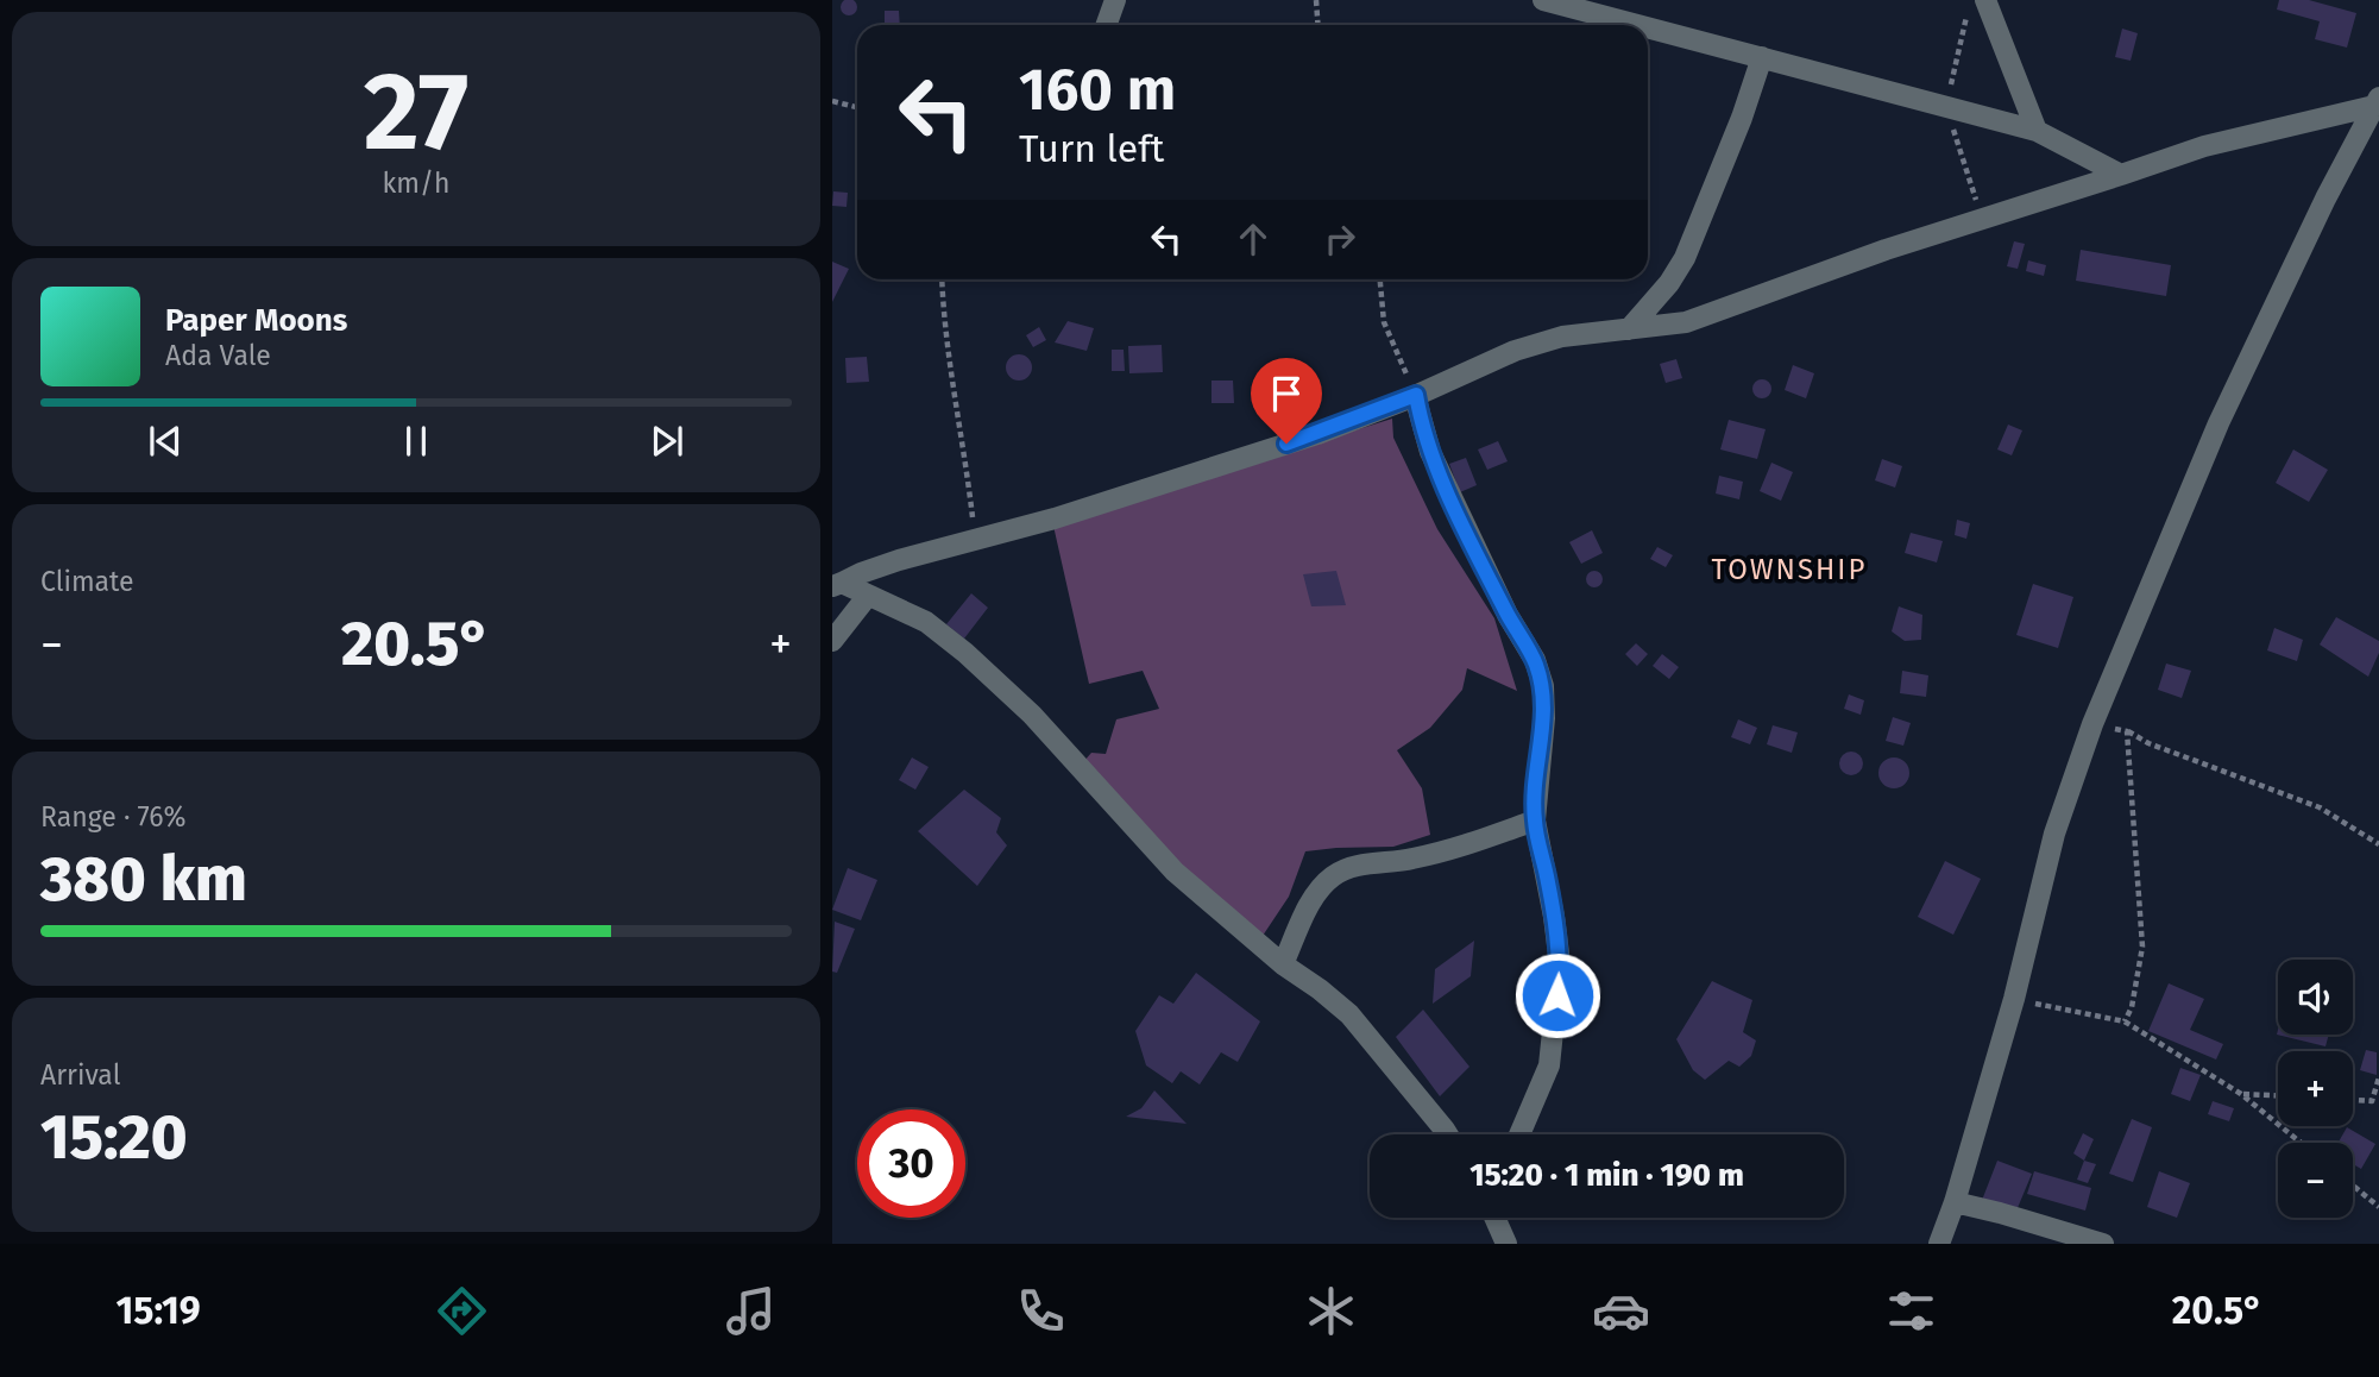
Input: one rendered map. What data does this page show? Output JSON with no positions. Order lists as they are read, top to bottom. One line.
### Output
{"districts":["TOWNSHIP"],"page":{"tile":[["27","km/h"],"Climate",["Range · 76%","380 km"],["Arrival","15:20"]],"turn":["160 m","Turn left"],"song":["Paper Moons","Ada Vale"],"heat":["−","20.5°","+"],"map_buttons":["+","−"],"limit":"30","trip":"15:20 · 1 min · 190 m","tabs":["15:19","20.5°"]}}
